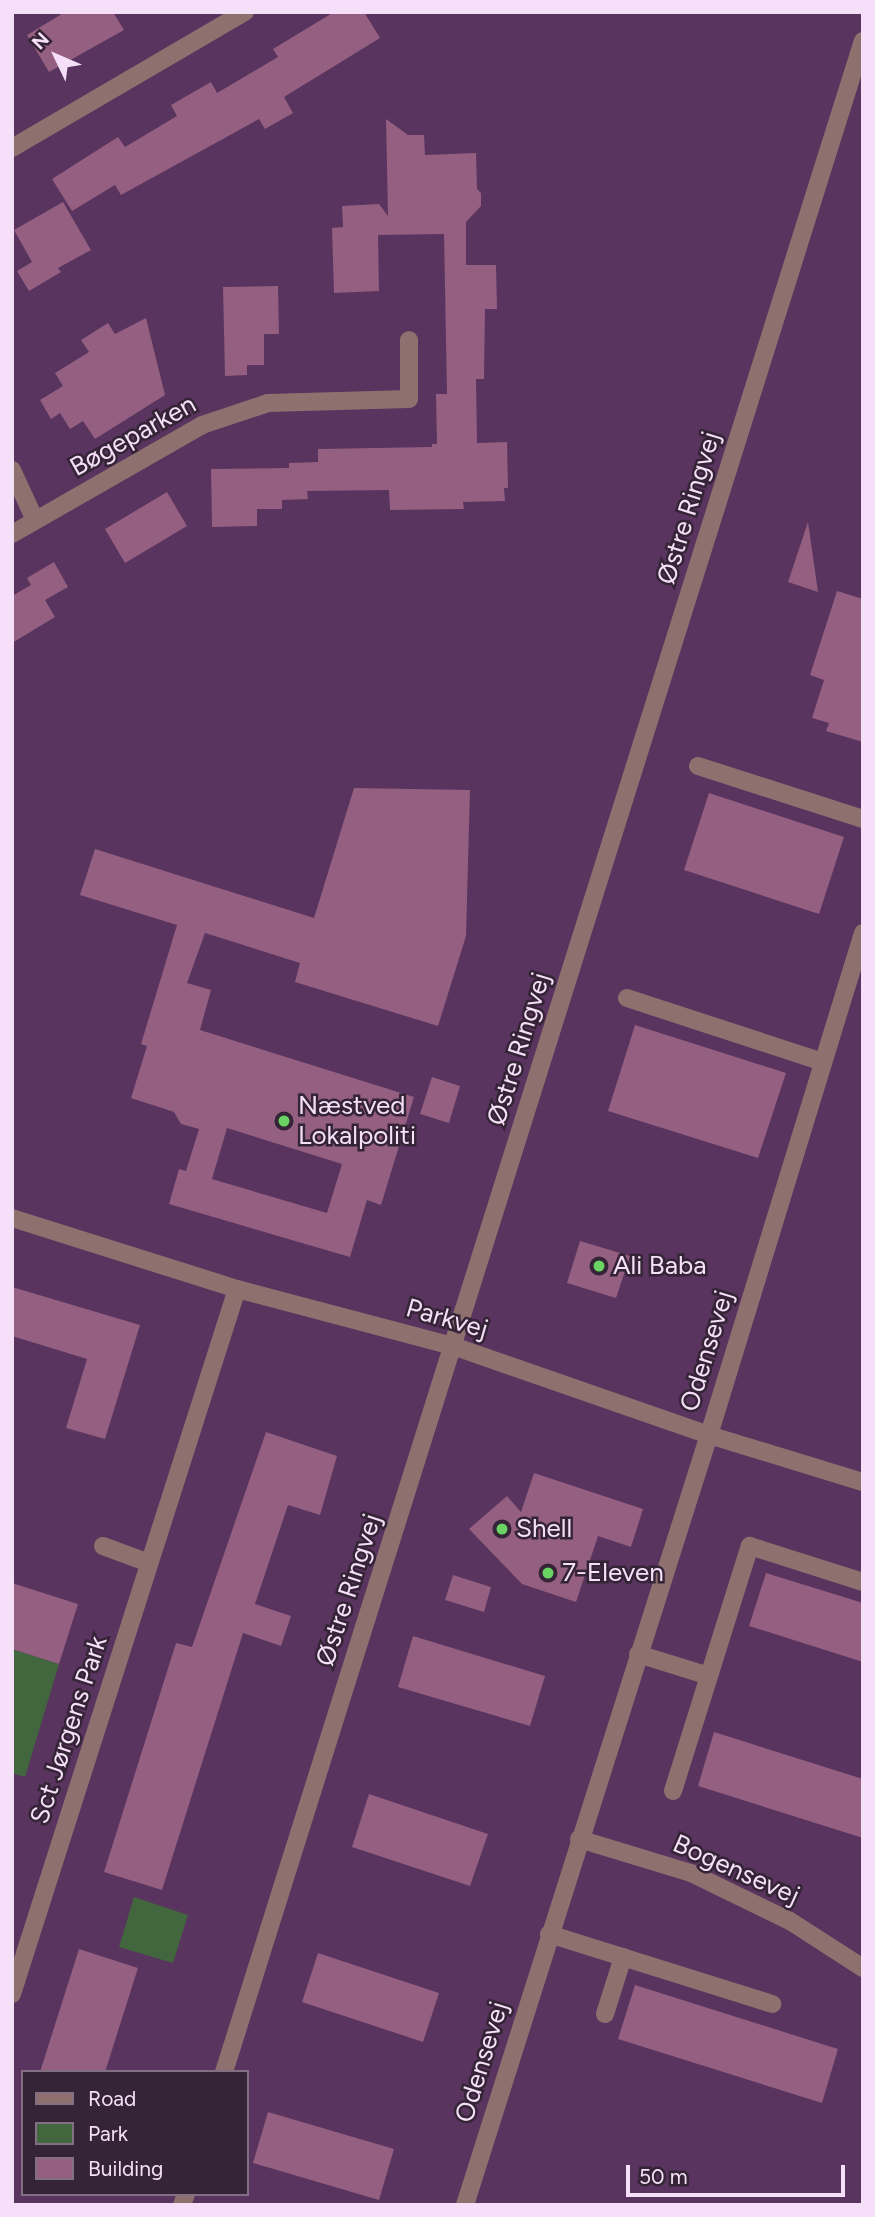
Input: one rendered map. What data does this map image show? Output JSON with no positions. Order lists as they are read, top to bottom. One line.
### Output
{"streets":{"street":["Bøgeparken","Østre Ringvej","Parkvej","Odensevej","Sct Jørgens Park","Bogensevej"]},"crossings":[["Østre Ringvej","Parkvej"],["Parkvej","Odensevej"],["Parkvej","Sct Jørgens Park"],["Odensevej","Bogensevej"]],"places":["Næstved Lokalpoliti","Ali Baba","Shell","7-Eleven"],"legend":["Road","Park","Building"],"scale_bar":"50 m","north":"top left"}
